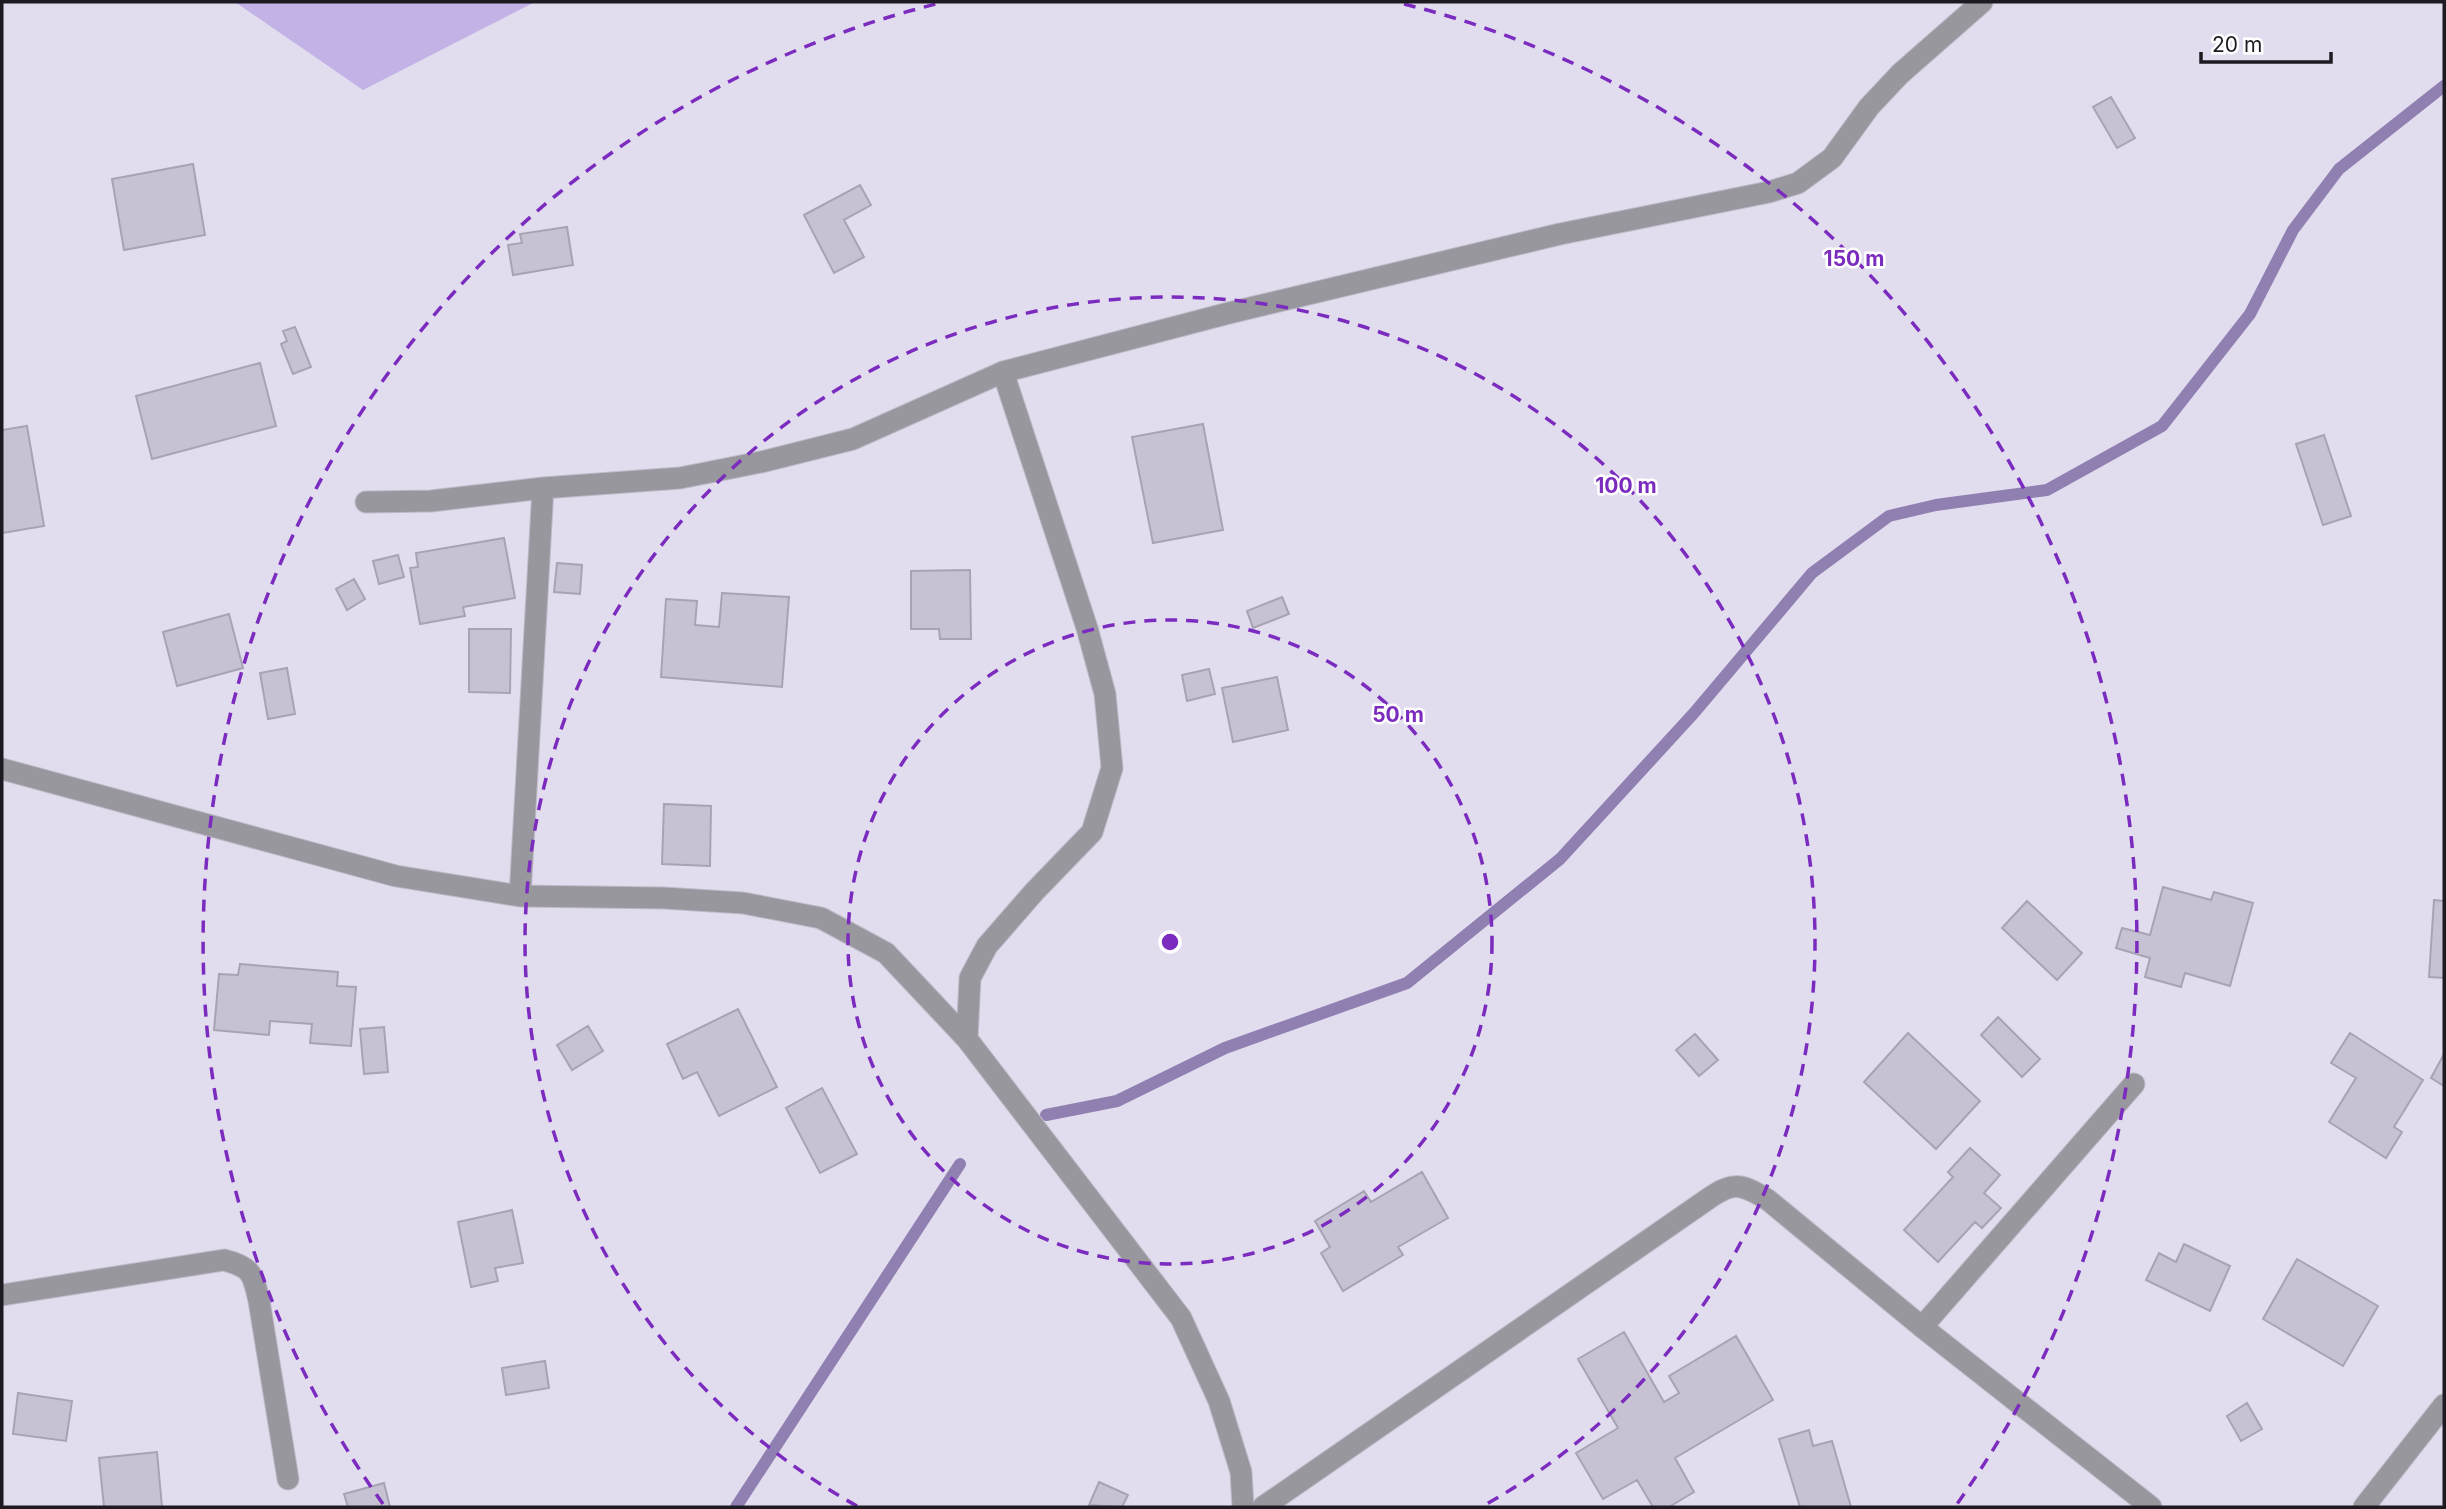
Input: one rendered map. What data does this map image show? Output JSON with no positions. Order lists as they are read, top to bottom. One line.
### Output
{"scale_bar":"20 m","rings":["150 m","100 m","50 m"]}
